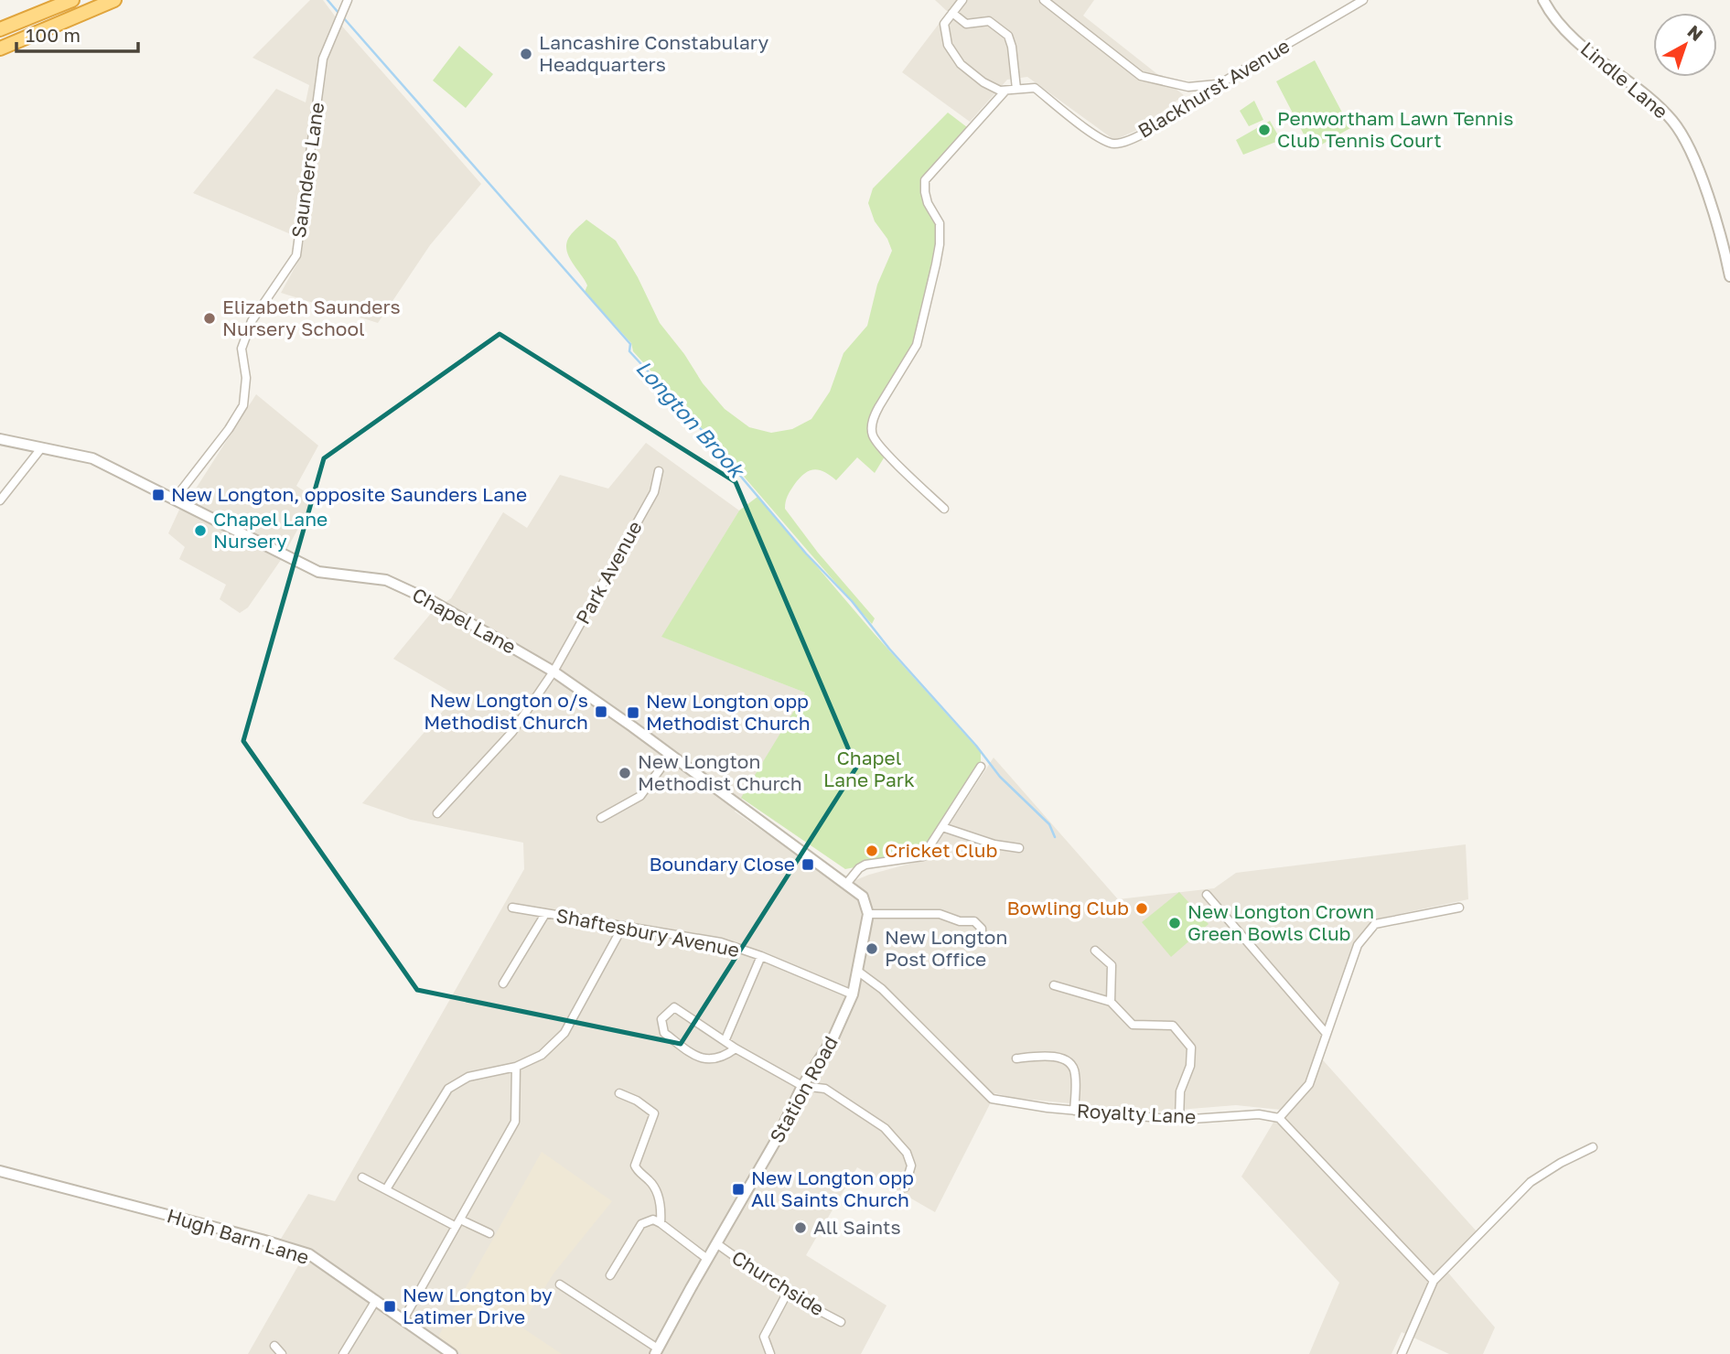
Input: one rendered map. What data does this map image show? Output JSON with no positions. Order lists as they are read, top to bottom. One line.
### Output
{"streets":{"street":["Lindle Lane","Blackhurst Avenue","Saunders Lane","Park Avenue","Chapel Lane","Shaftesbury Avenue","Station Road","Royalty Lane","Hugh Barn Lane","Churchside"]},"crossings":[["Saunders Lane","Chapel Lane"],["Park Avenue","Chapel Lane"],["Chapel Lane","Station Road"],["Shaftesbury Avenue","Station Road"],["Station Road","Royalty Lane"],["Station Road","Churchside"]],"water":["Longton Brook"],"parks":["Chapel Lane Park"],"places":{"other":["Lancashire Constabulary Headquarters","Penwortham Lawn Tennis Club Tennis Court","Elizabeth Saunders Nursery School","Chapel Lane Nursery","New Longton Methodist Church","Cricket Club","Bowling Club","New Longton Crown Green Bowls Club","New Longton Post Office","All Saints"],"transit":["New Longton, opposite Saunders Lane","New Longton o/s Methodist Church","New Longton opp Methodist Church","Boundary Close","New Longton opp All Saints Church","New Longton by Latimer Drive"]},"scale_bar":"100 m","north":"top right"}
